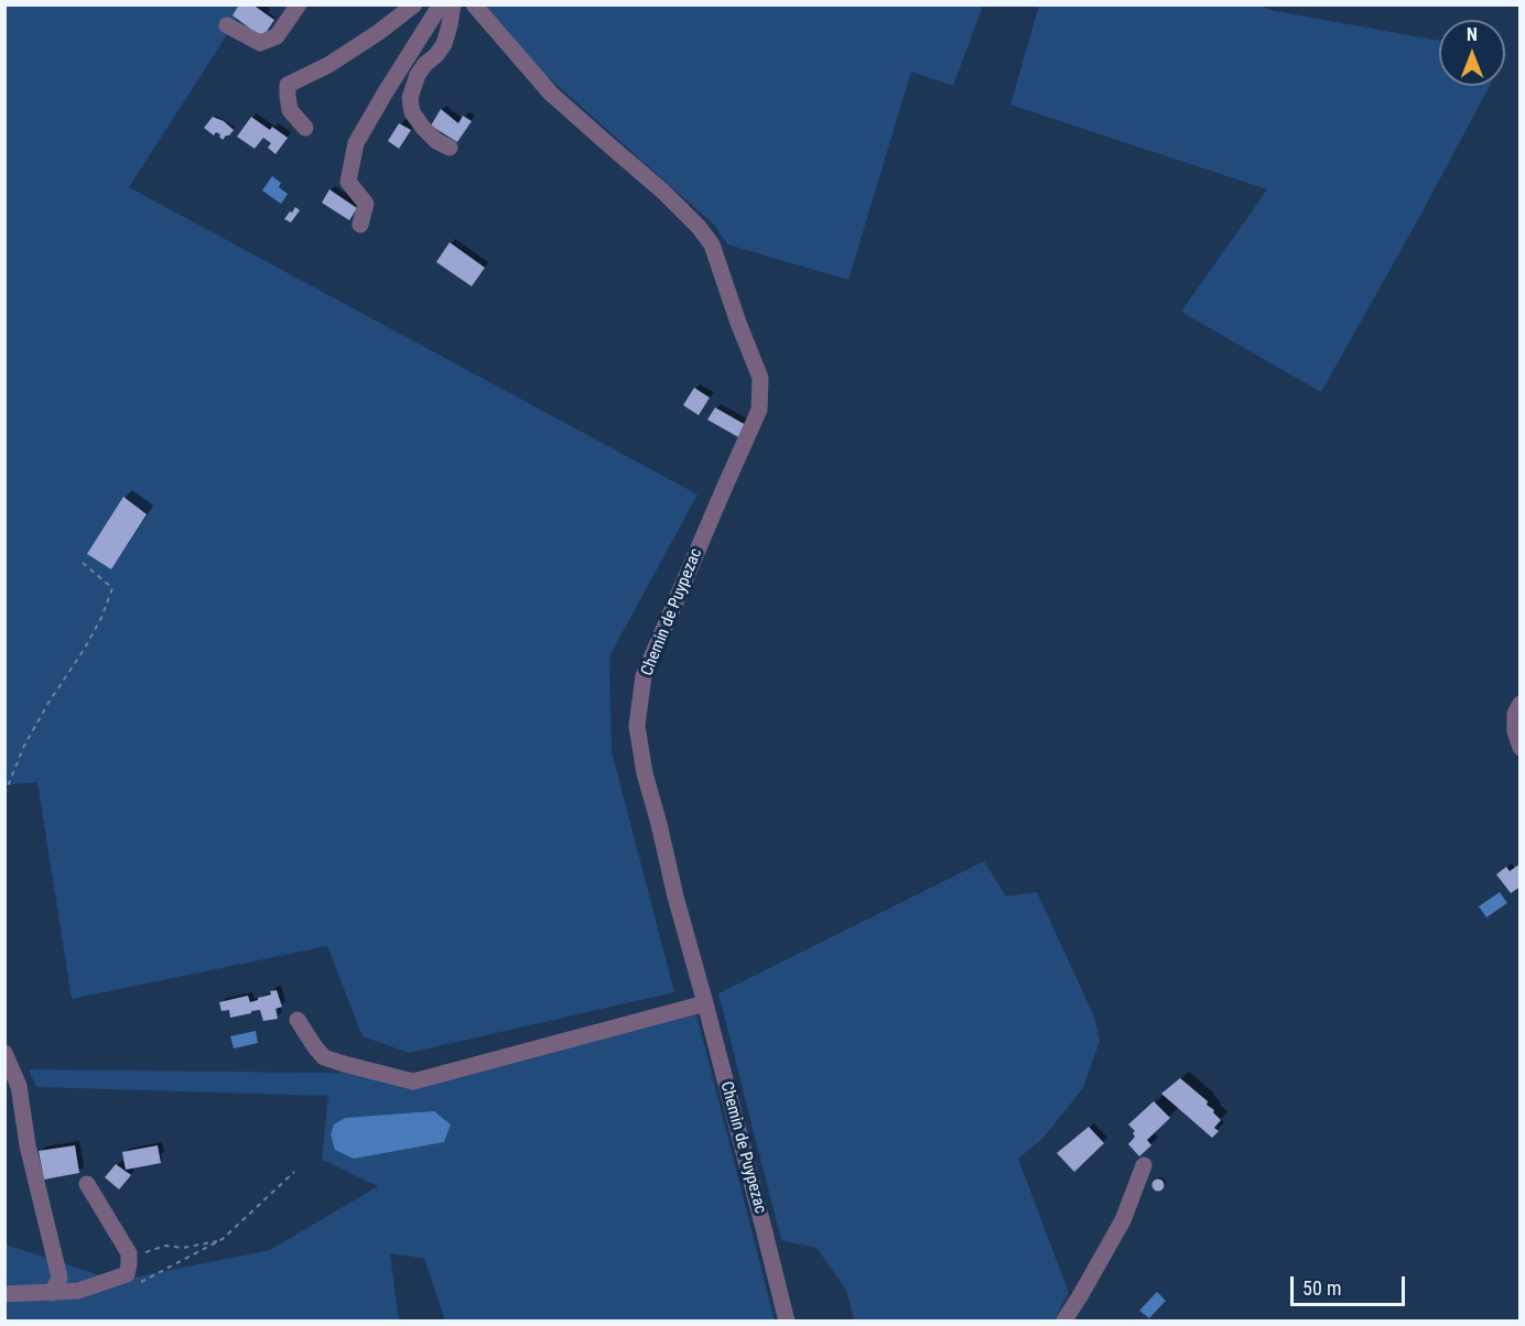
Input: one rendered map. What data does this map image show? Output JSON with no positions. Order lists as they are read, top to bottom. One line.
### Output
{"streets":{"street":["Chemin de Puypezac"]},"scale_bar":"50 m","north":"top"}
